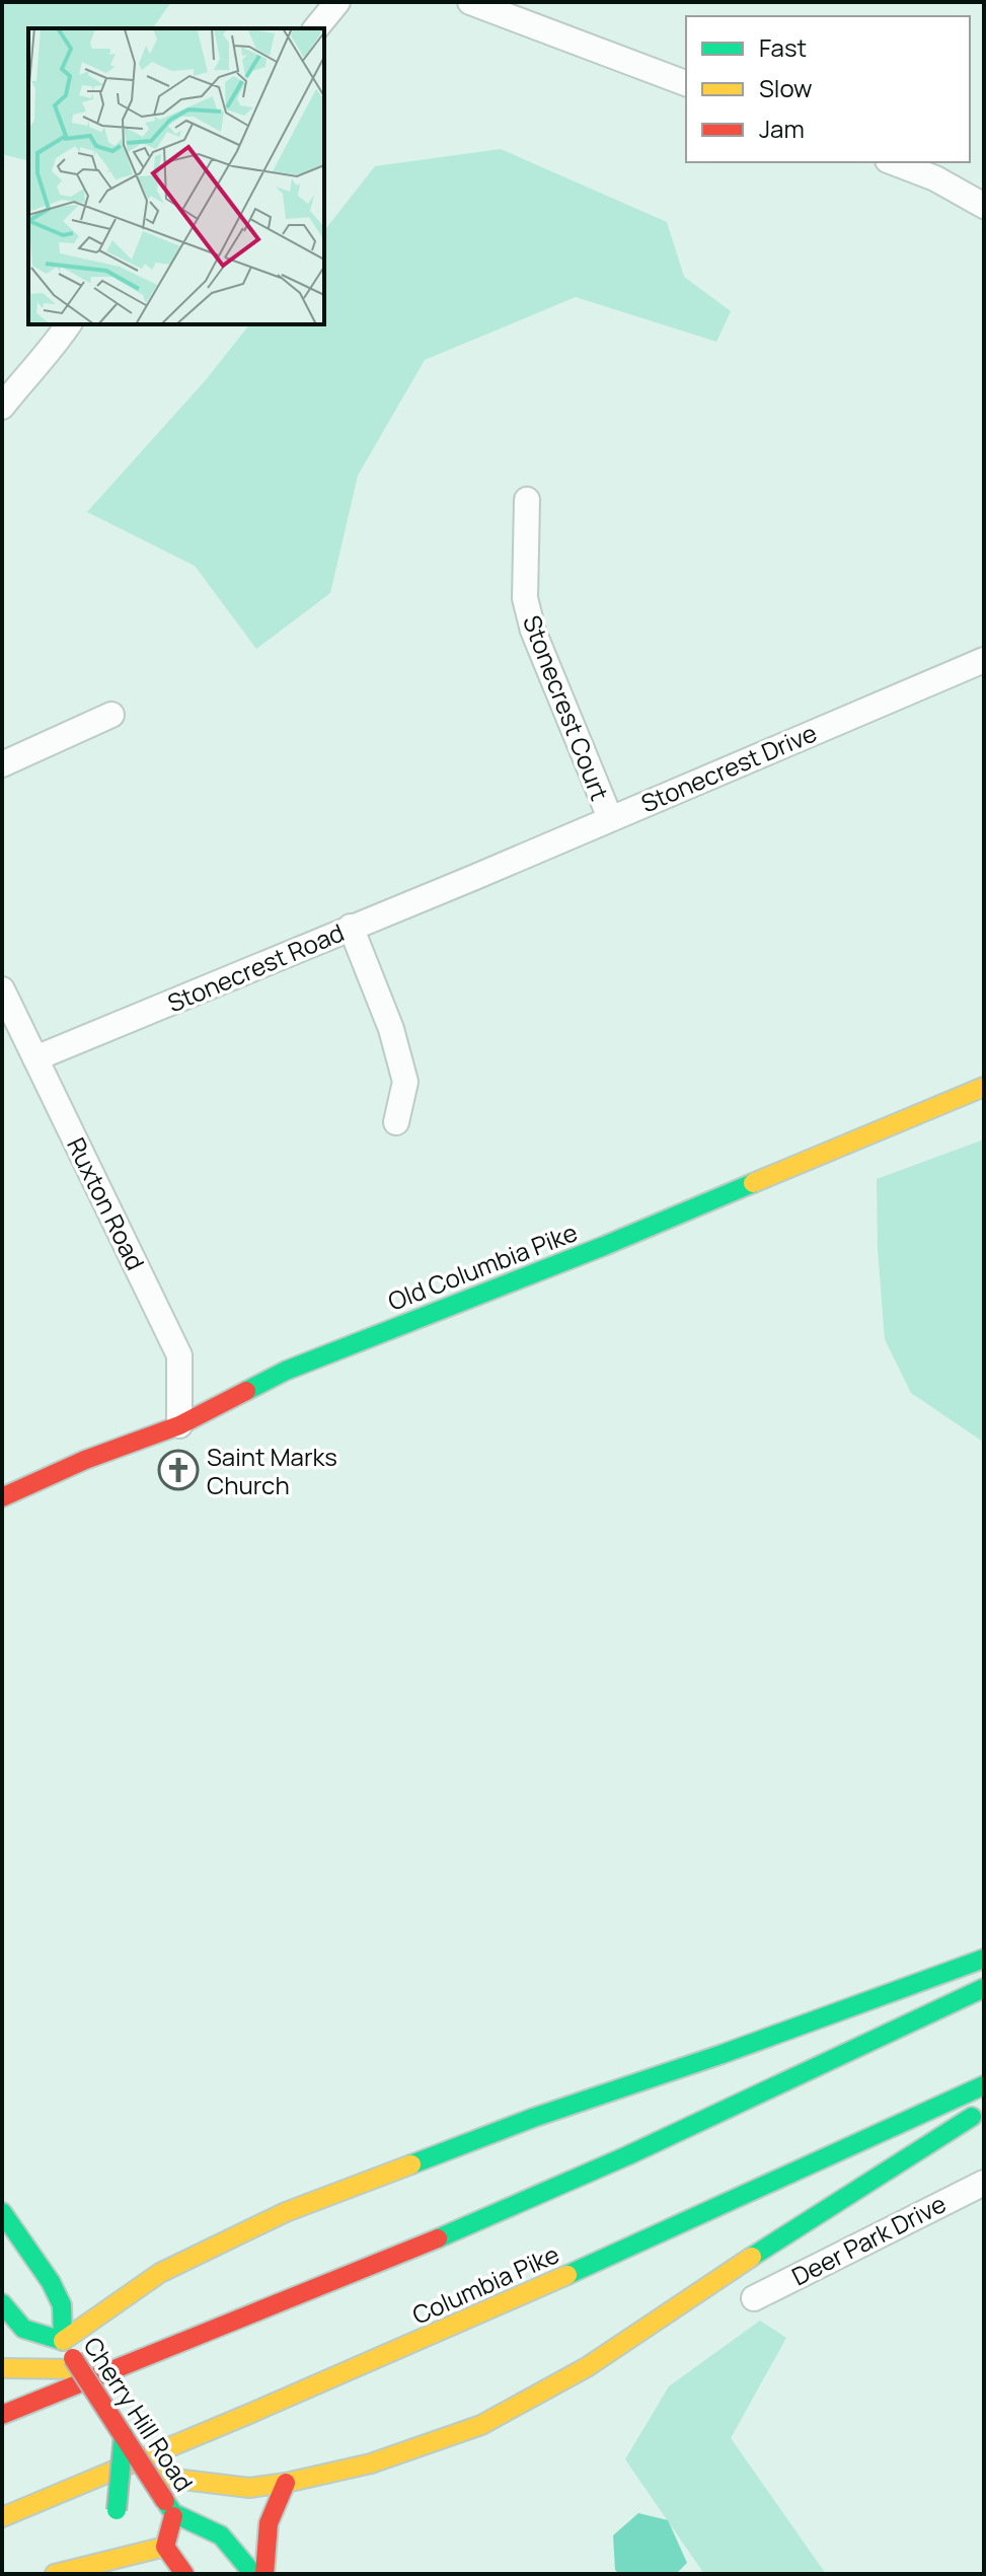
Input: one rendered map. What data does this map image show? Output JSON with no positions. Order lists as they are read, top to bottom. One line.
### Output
{"streets":{"main road":["Old Columbia Pike","Columbia Pike","Cherry Hill Road"],"street":["Stonecrest Court","Stonecrest Drive","Stonecrest Road","Ruxton Road","Deer Park Drive"]},"crossings":[["Stonecrest Court","Stonecrest Drive"],["Stonecrest Drive","Stonecrest Road"],["Stonecrest Road","Ruxton Road"],["Ruxton Road","Old Columbia Pike"]],"places":{"church":["Saint Marks Church"]},"legend":["Fast","Slow","Jam"]}
